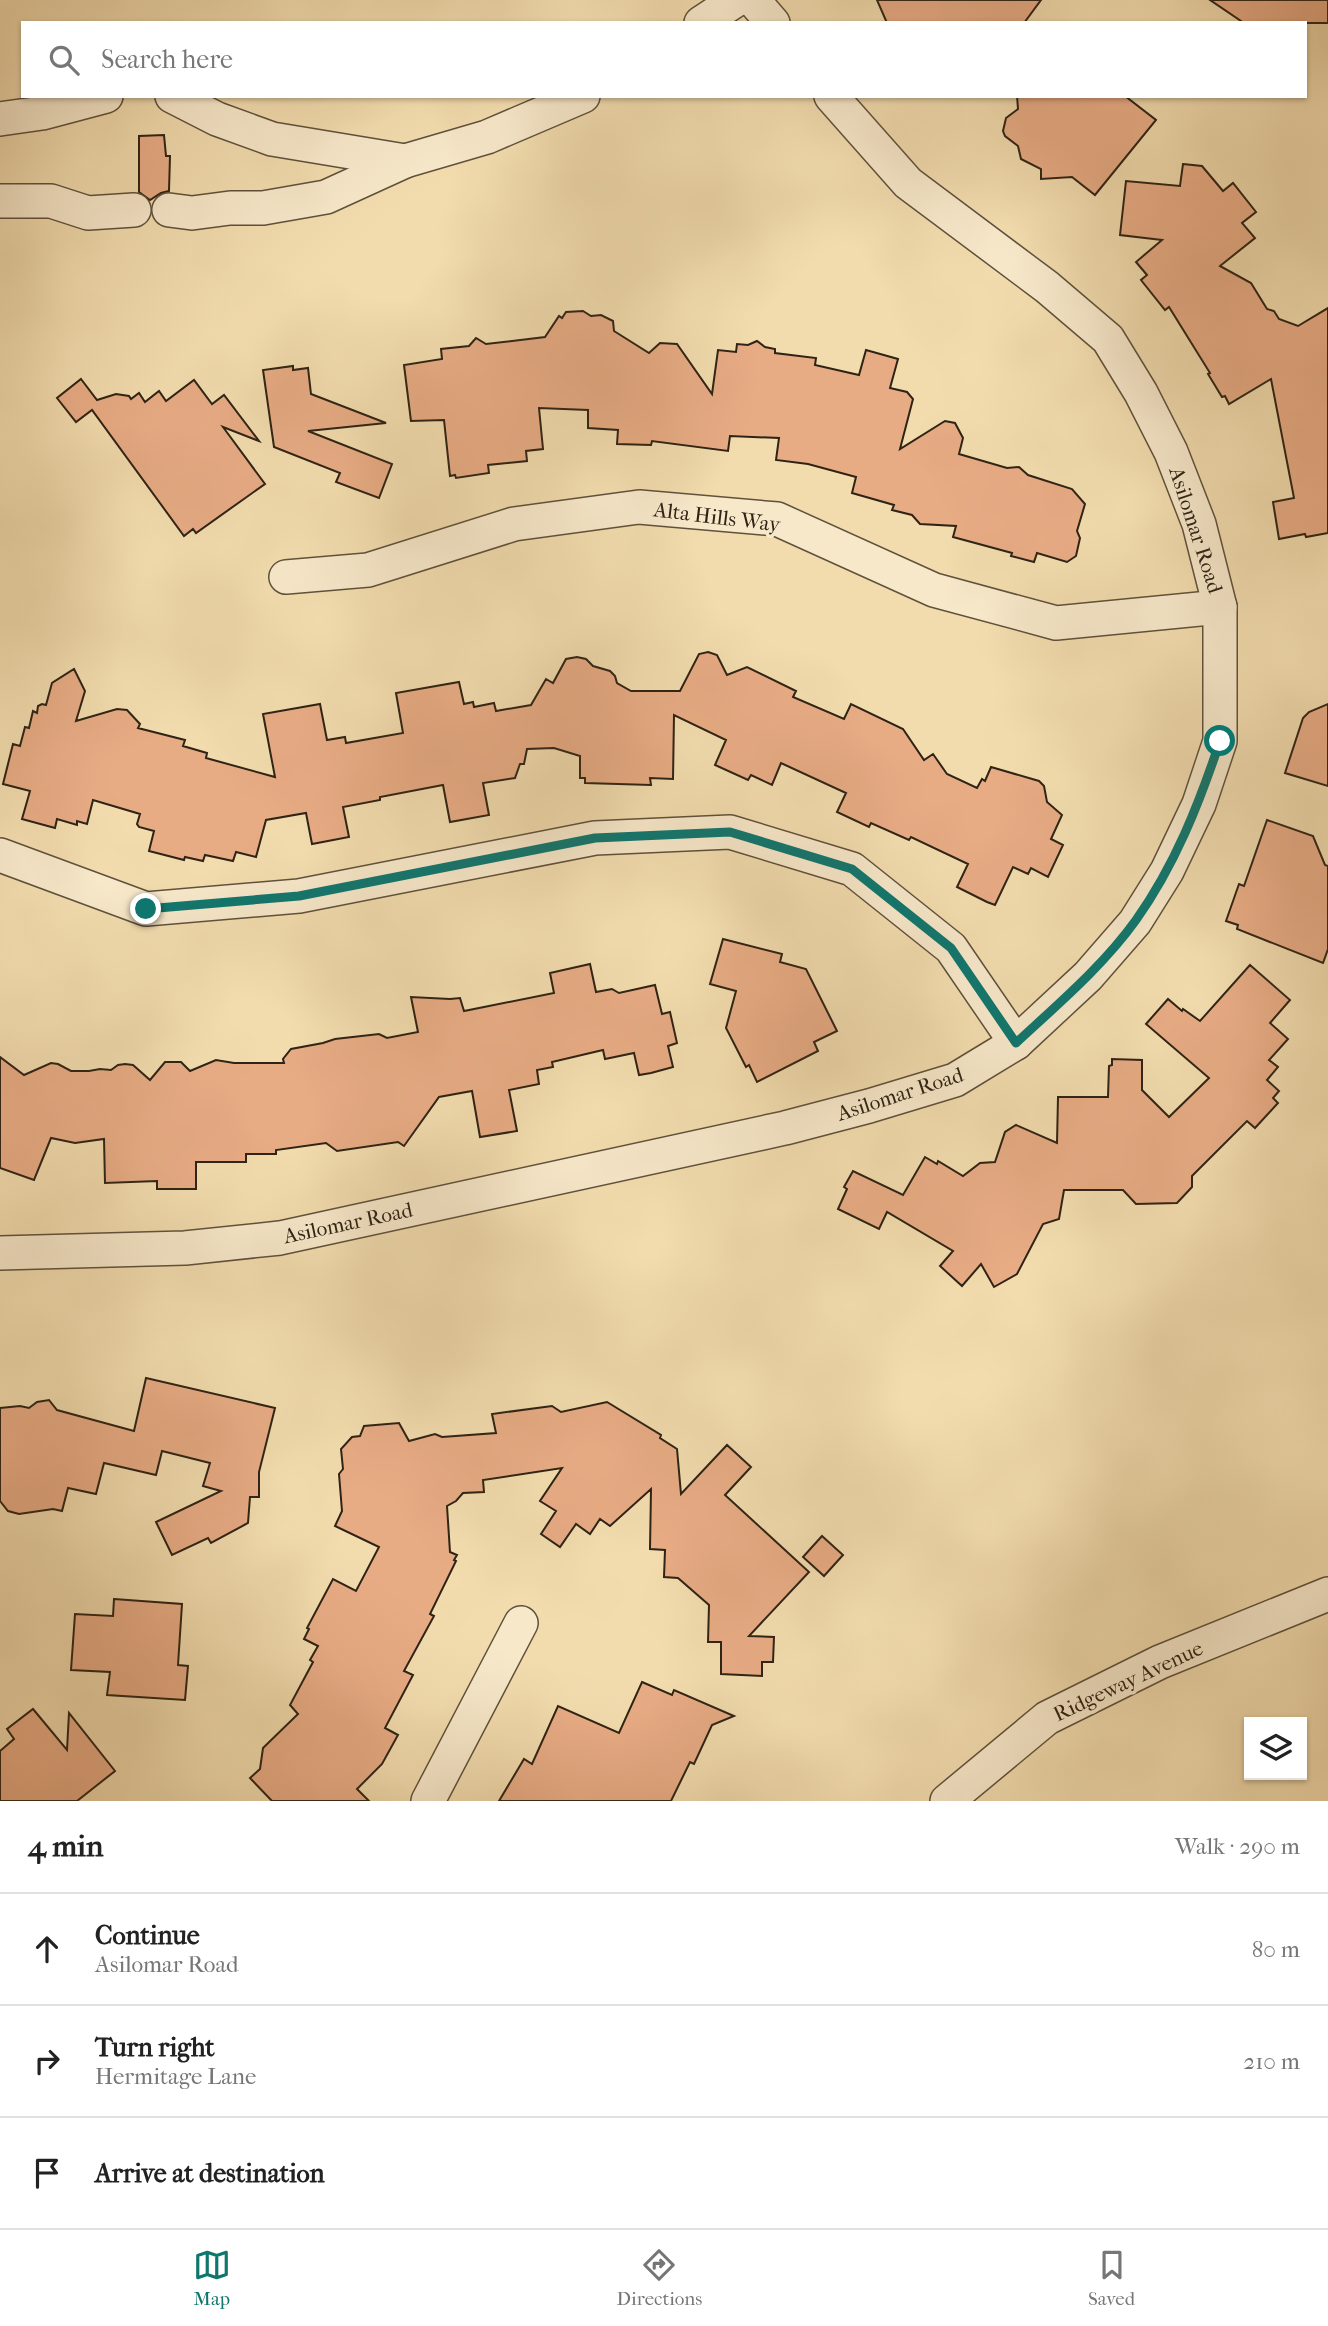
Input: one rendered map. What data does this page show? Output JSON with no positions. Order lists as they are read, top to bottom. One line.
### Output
{"streets":{"street":["Alta Hills Way","Asilomar Road","Ridgeway Avenue"]},"crossings":[["Alta Hills Way","Asilomar Road"]],"page":{"search":"Search here","heading":["4 min","Walk · 290 m"],"list":[["Continue","Asilomar Road","80 m"],["Turn right","Hermitage Lane","210 m"],"Arrive at destination"],"nav":["Map","Directions","Saved"]}}
